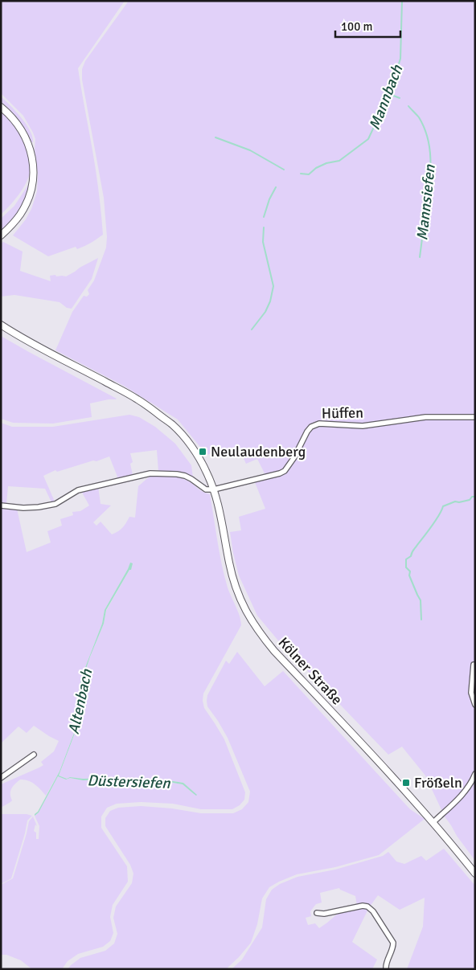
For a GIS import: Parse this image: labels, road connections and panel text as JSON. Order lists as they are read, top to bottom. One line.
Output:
{"streets":{"main road":["Kölner Straße"],"street":["Hüffen"]},"crossings":[["Hüffen","Kölner Straße"]],"water":["Mannbach","Mannsiefen","Altenbach","Düstersiefen"],"places":{"transit":["Neulaudenberg","Frößeln"]},"scale_bar":"100 m"}
